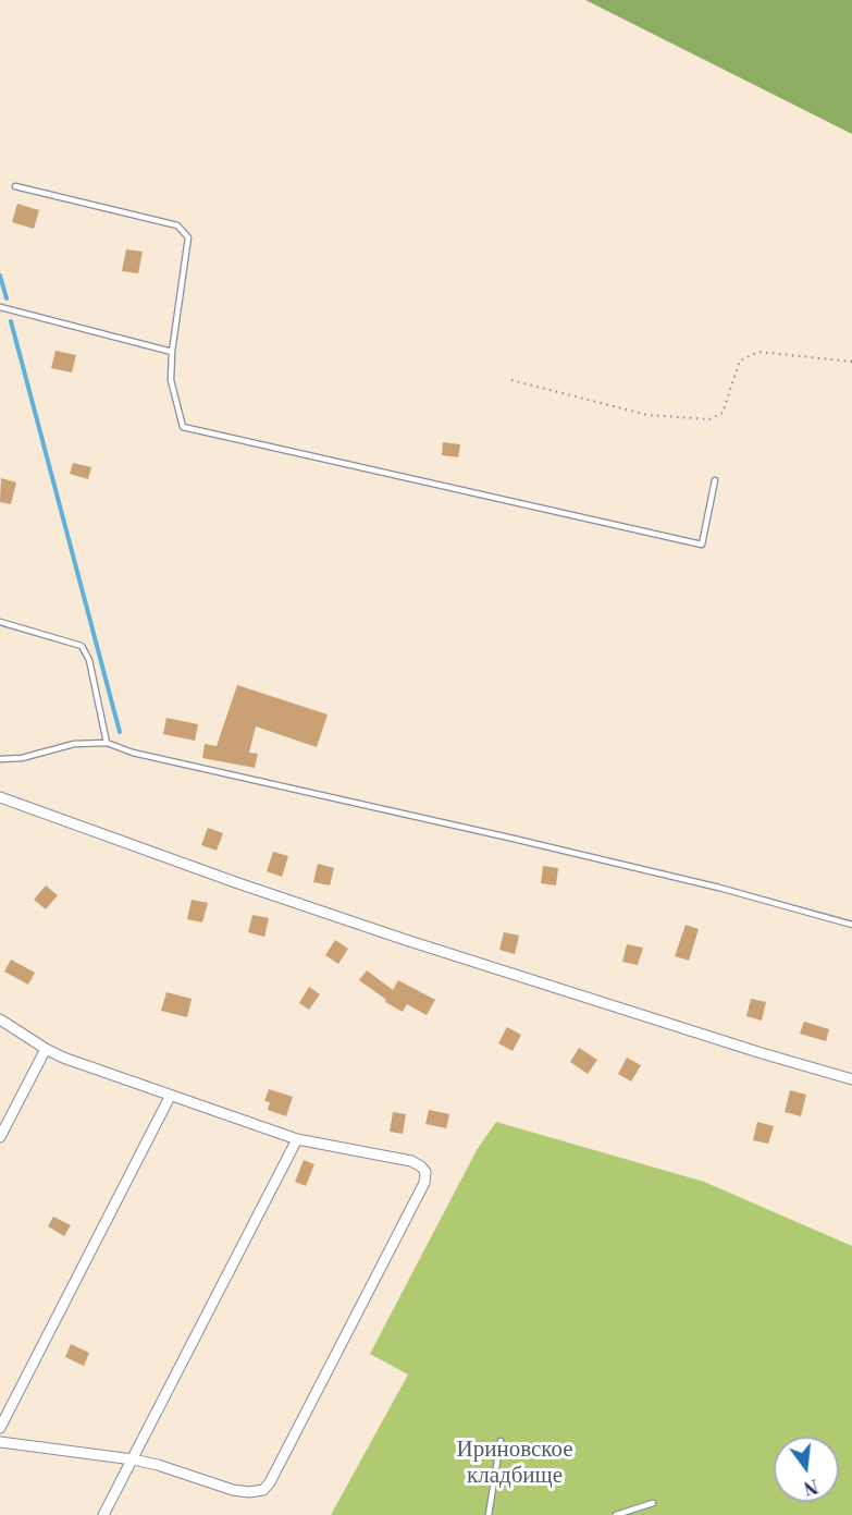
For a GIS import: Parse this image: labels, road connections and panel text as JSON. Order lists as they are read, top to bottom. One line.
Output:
{"parks":["Ириновское кладбище"],"north":"bottom"}
